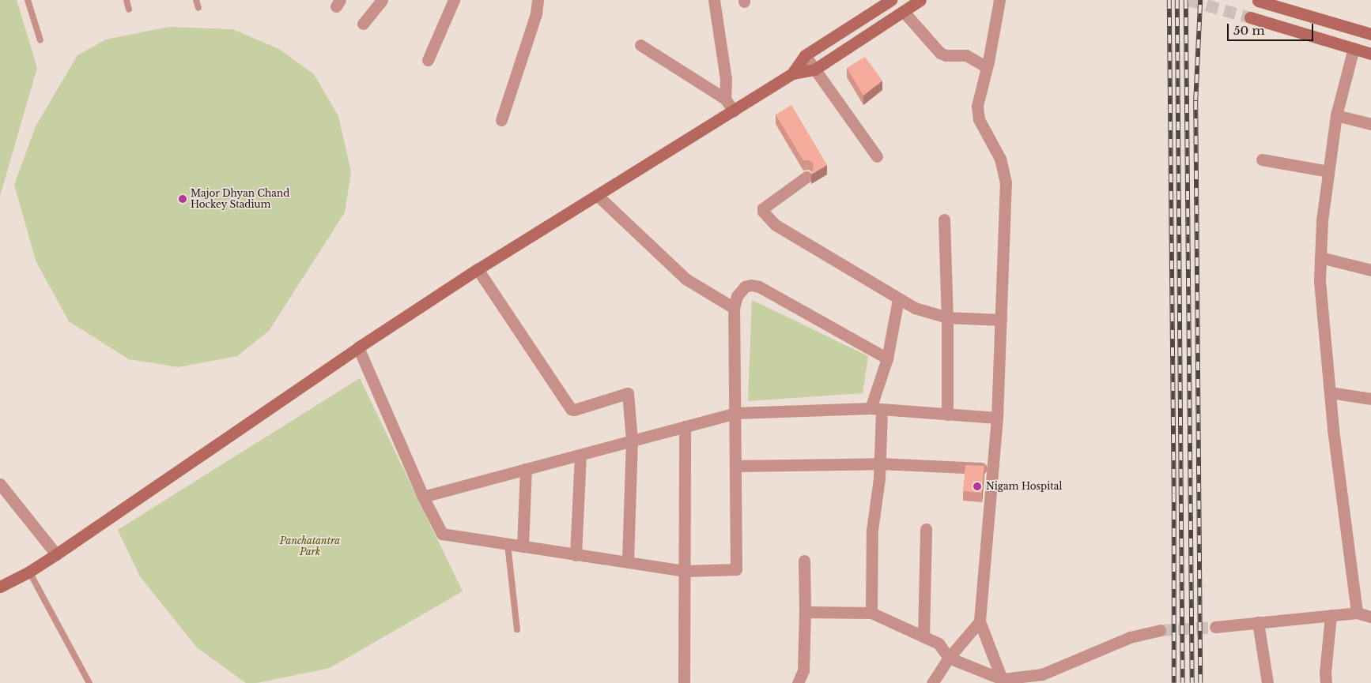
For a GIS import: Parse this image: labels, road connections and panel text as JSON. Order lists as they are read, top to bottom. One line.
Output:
{"parks":["Panchatantra Park"],"places":["Major Dhyan Chand Hockey Stadium","Nigam Hospital"],"scale_bar":"50 m"}
